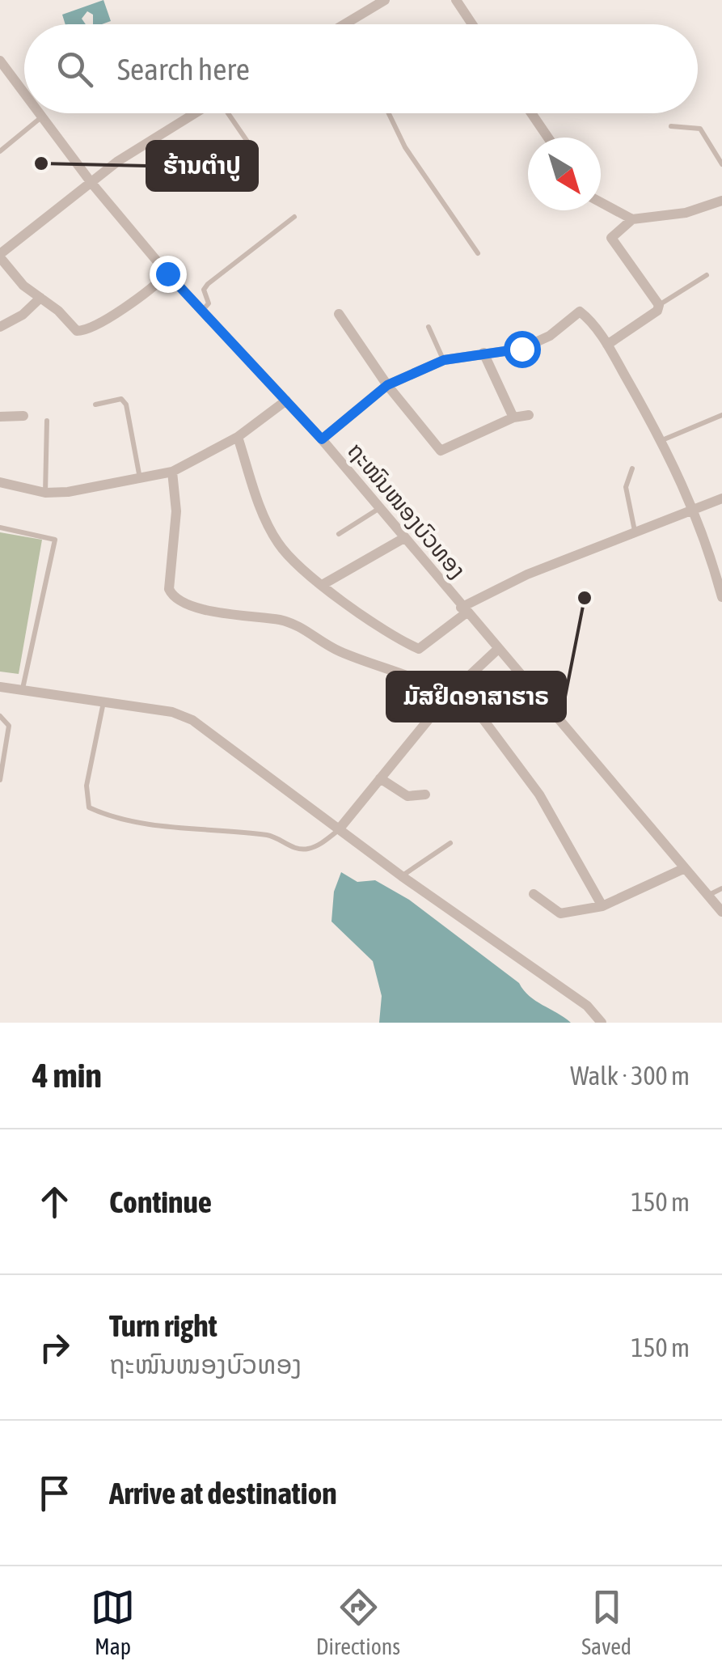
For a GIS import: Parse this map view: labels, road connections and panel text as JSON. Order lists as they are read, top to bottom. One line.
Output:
{"streets":{"street":["ຖະໜົນໜອງບົວທອງ"]},"places":["ຮ້ານຕຳປູ","ມັສຢິດອາສາຮາຣ"],"north":"bottom right","page":{"search":"Search here","heading":["4 min","Walk · 300 m"],"list":[["Continue","150 m"],["Turn right","ຖະໜົນໜອງບົວທອງ","150 m"],"Arrive at destination"],"nav":["Map","Directions","Saved"]}}
